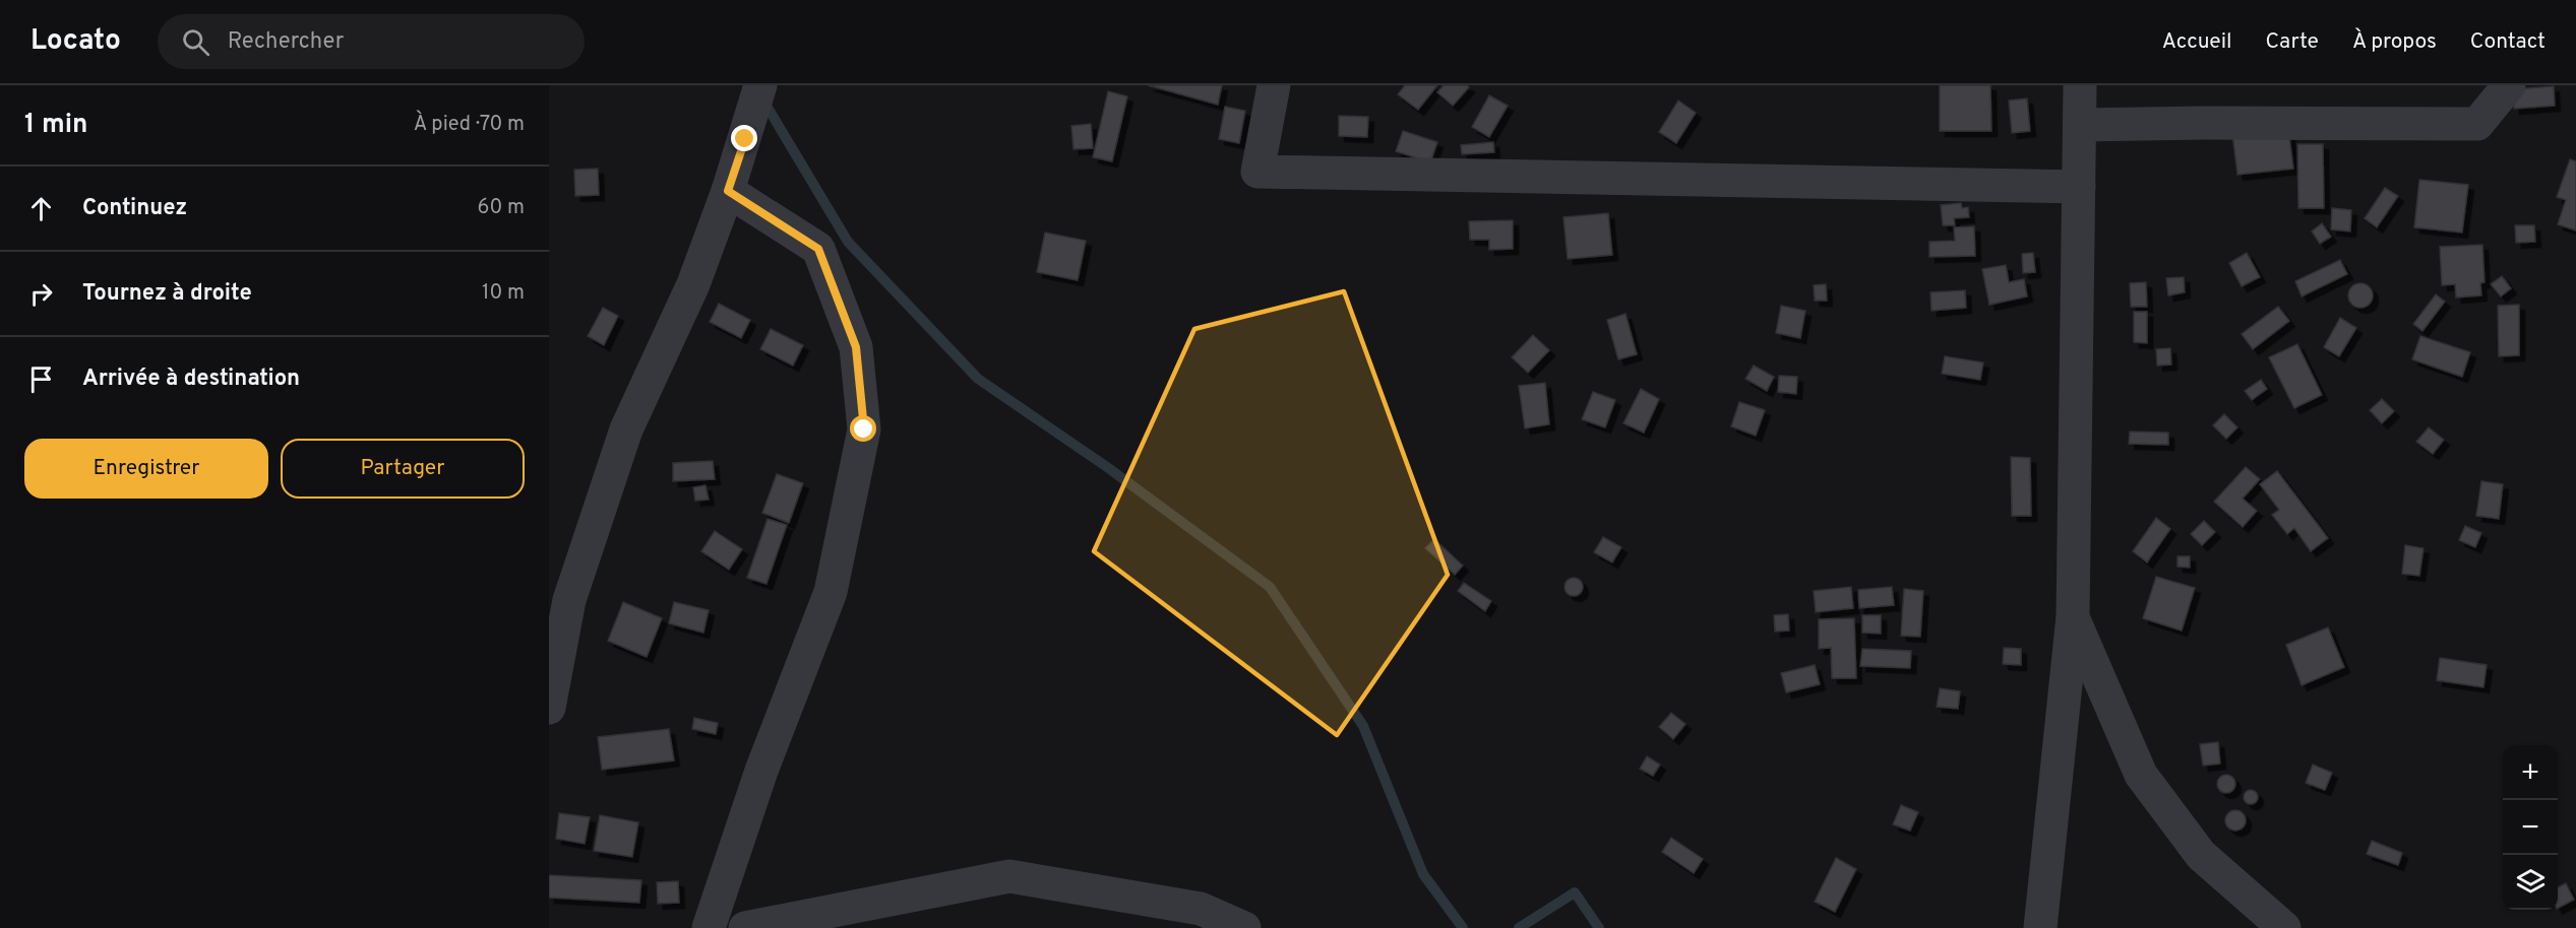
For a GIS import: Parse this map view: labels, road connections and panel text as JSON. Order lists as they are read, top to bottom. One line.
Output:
{"page":{"header":"Locato","search":"Rechercher","nav":["Accueil","Carte","À propos","Contact"],"heading":["1 min","À pied · 70 m"],"list":[["Continuez","60 m"],["Tournez à droite","10 m"],"Arrivée à destination"],"buttons":["Enregistrer","Partager"],"map_buttons":["+","−"]}}
